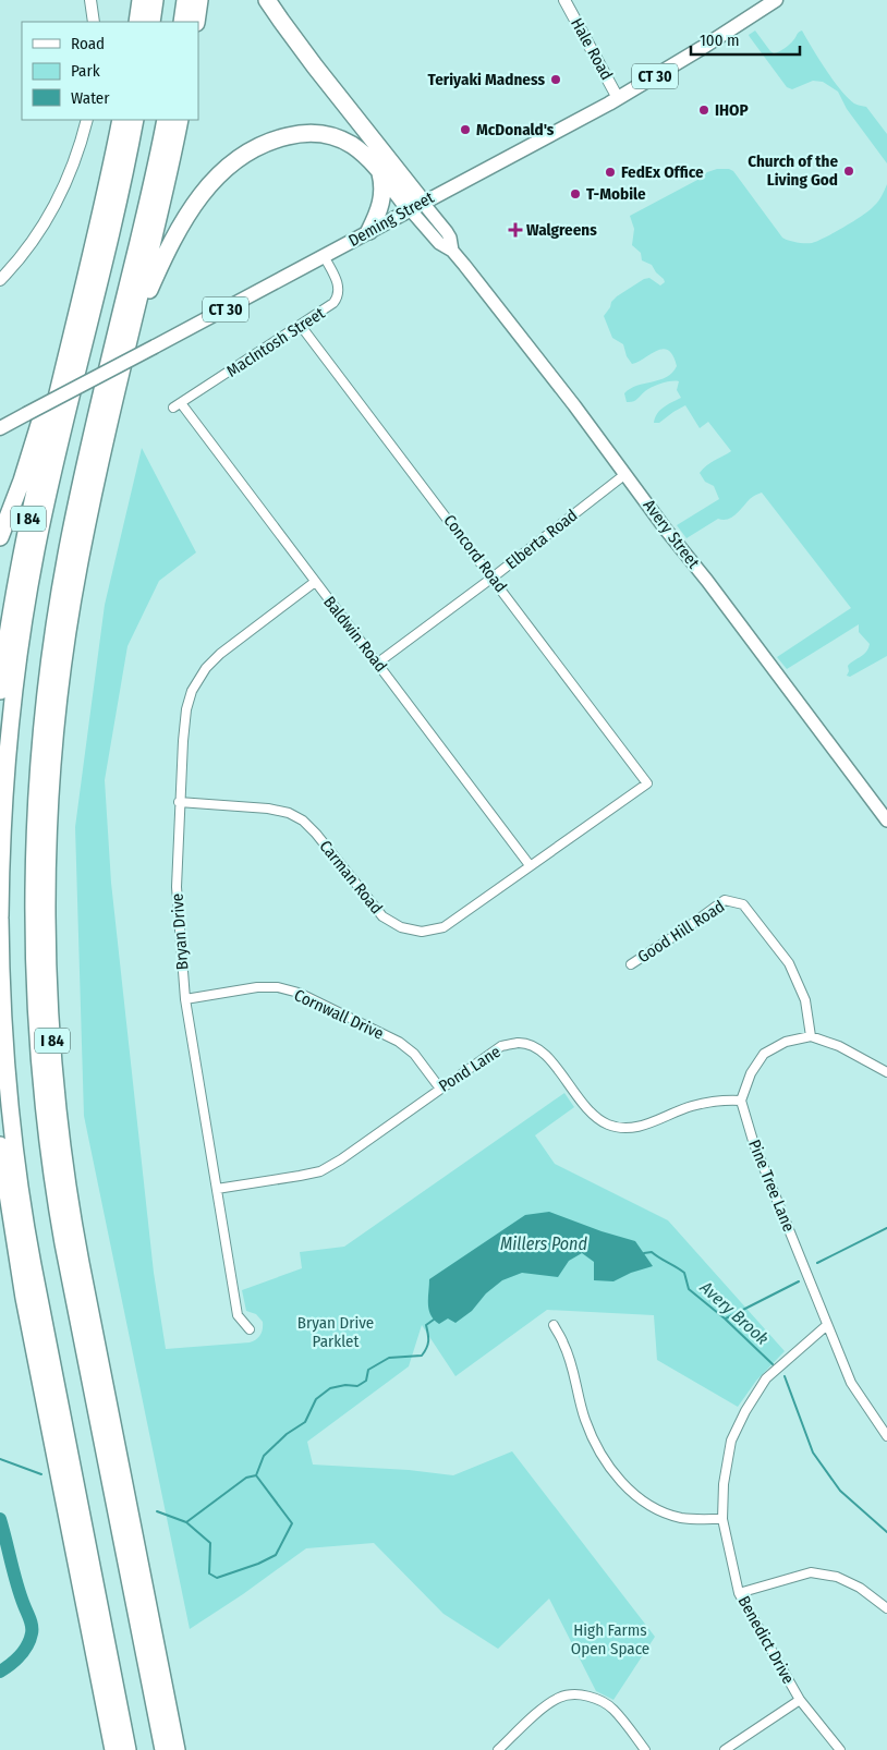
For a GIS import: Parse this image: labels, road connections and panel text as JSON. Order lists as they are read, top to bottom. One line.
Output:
{"streets":{"highway":["I 84"],"main road":["CT 30","Deming Street","Avery Street"],"street":["Hale Road","MacIntosh Street","Elberta Road","Concord Road","Baldwin Road","Carman Road","Bryan Drive","Good Hill Road","Cornwall Drive","Pond Lane","Pine Tree Lane","Benedict Drive"]},"crossings":[["Hale Road","Deming Street"],["Deming Street","MacIntosh Street"],["Deming Street","Avery Street"],["MacIntosh Street","Concord Road"],["MacIntosh Street","Baldwin Road"],["Avery Street","Elberta Road"],["Elberta Road","Concord Road"],["Elberta Road","Baldwin Road"],["Concord Road","Carman Road"],["Baldwin Road","Carman Road"],["Baldwin Road","Bryan Drive"],["Carman Road","Bryan Drive"],["Bryan Drive","Cornwall Drive"],["Bryan Drive","Pond Lane"],["Cornwall Drive","Pond Lane"],["Pond Lane","Pine Tree Lane"],["Pine Tree Lane","Benedict Drive"]],"water":["Millers Pond","Avery Brook"],"parks":["Bryan Drive Parklet","High Farms Open Space"],"places":{"other":["Teriyaki Madness","IHOP","McDonald's","Church of the Living God","FedEx Office","T-Mobile"],"health":["Walgreens"]},"legend":["Road","Park","Water"],"scale_bar":"100 m"}
